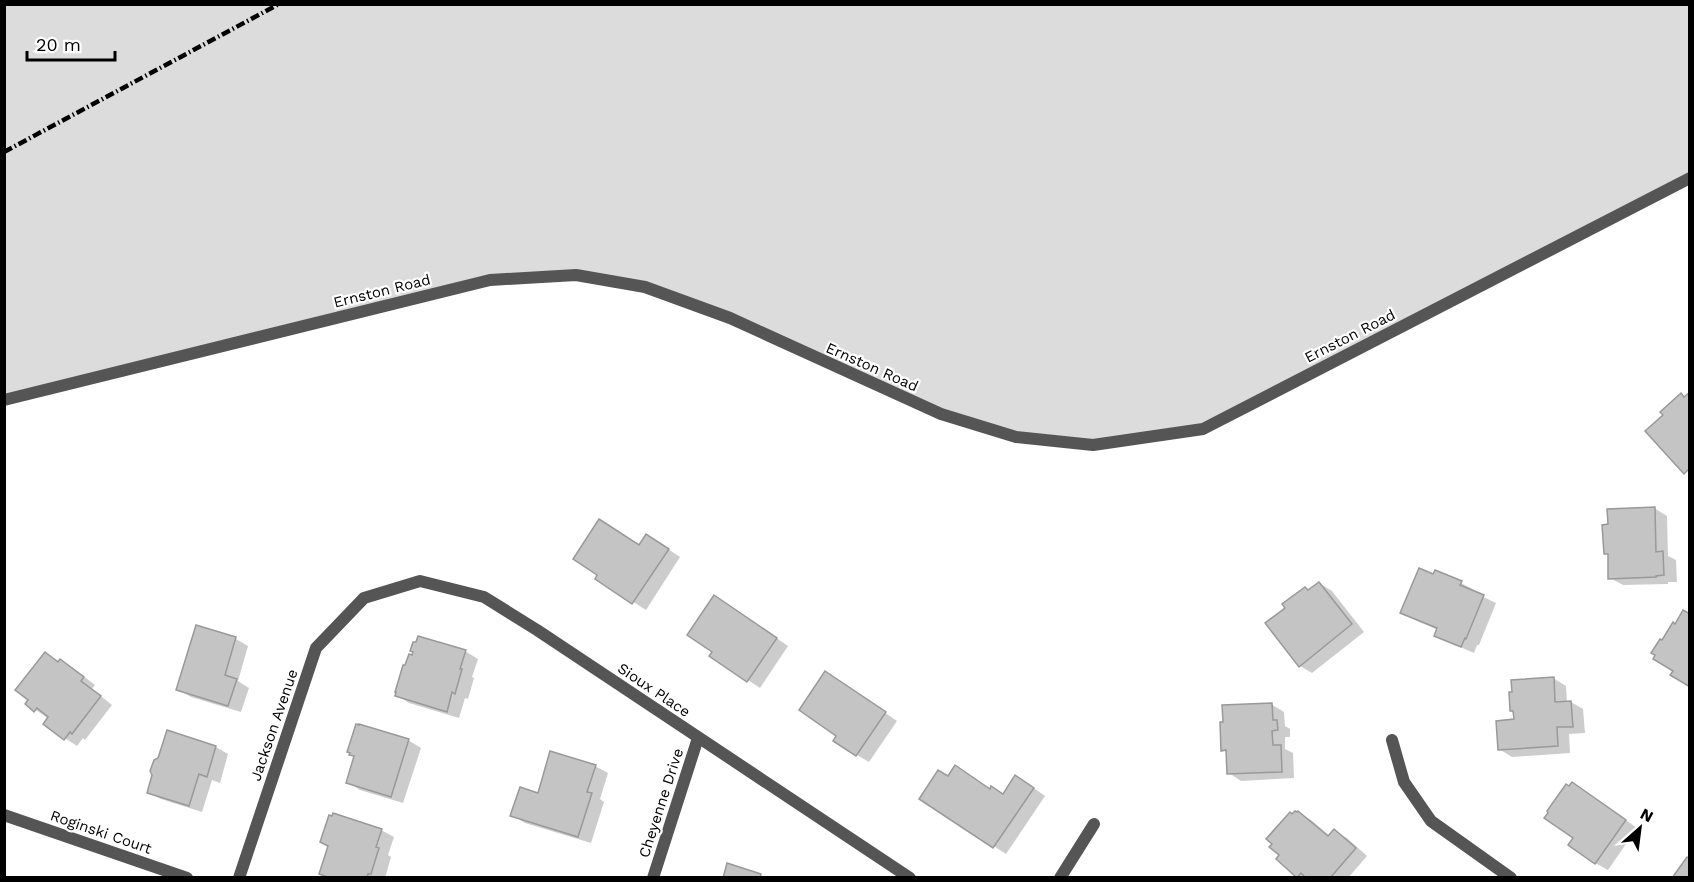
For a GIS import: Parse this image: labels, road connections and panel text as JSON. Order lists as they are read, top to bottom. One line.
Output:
{"streets":{"street":["Ernston Road","Sioux Place","Jackson Avenue","Cheyenne Drive","Roginski Court"]},"crossings":[["Sioux Place","Jackson Avenue"],["Sioux Place","Cheyenne Drive"]],"scale_bar":"20 m","north":"top right"}
